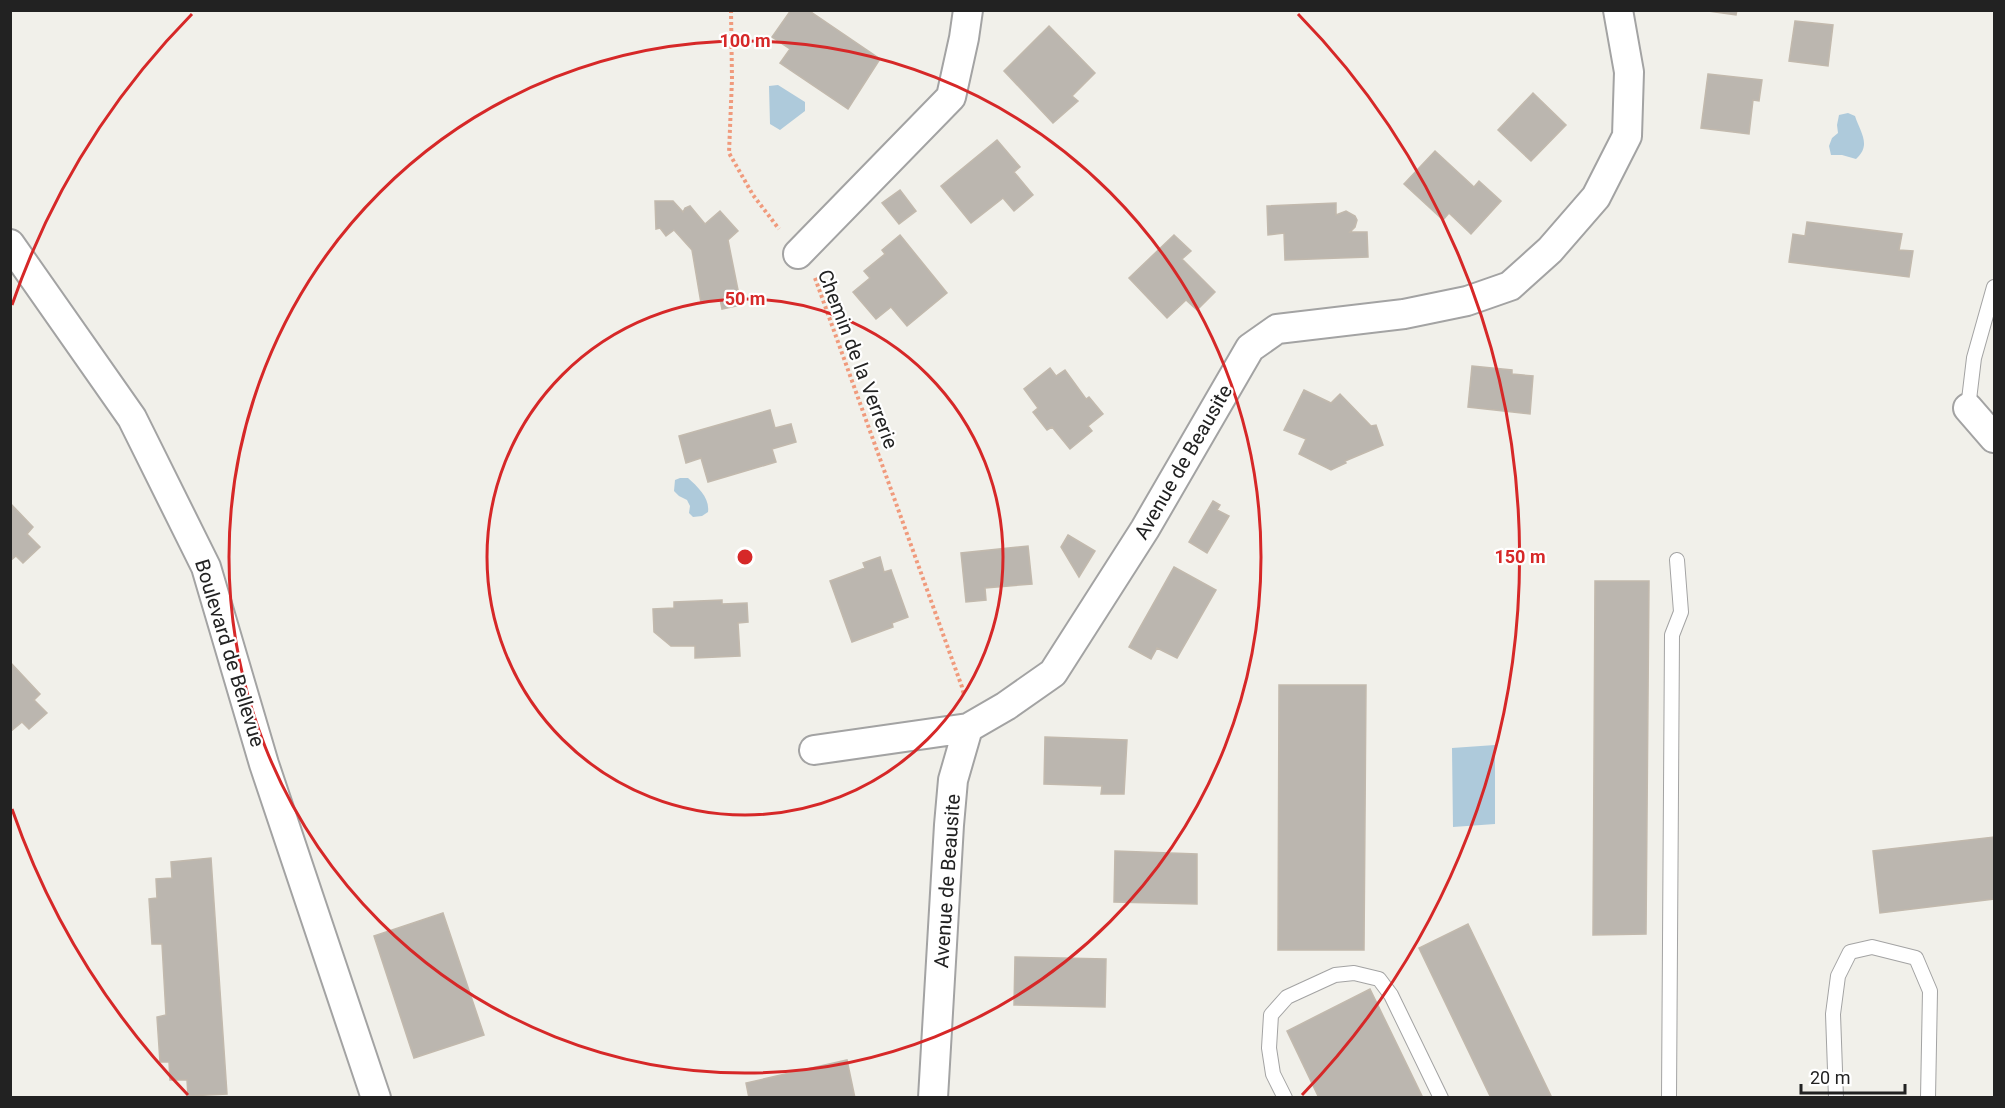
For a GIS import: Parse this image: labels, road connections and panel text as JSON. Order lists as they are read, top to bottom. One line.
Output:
{"streets":{"street":["Avenue de Beausite","Boulevard de Bellevue"],"path":["Chemin de la Verrerie"]},"crossings":[["Chemin de la Verrerie","Avenue de Beausite"]],"scale_bar":"20 m","rings":["100 m","50 m","150 m"]}
